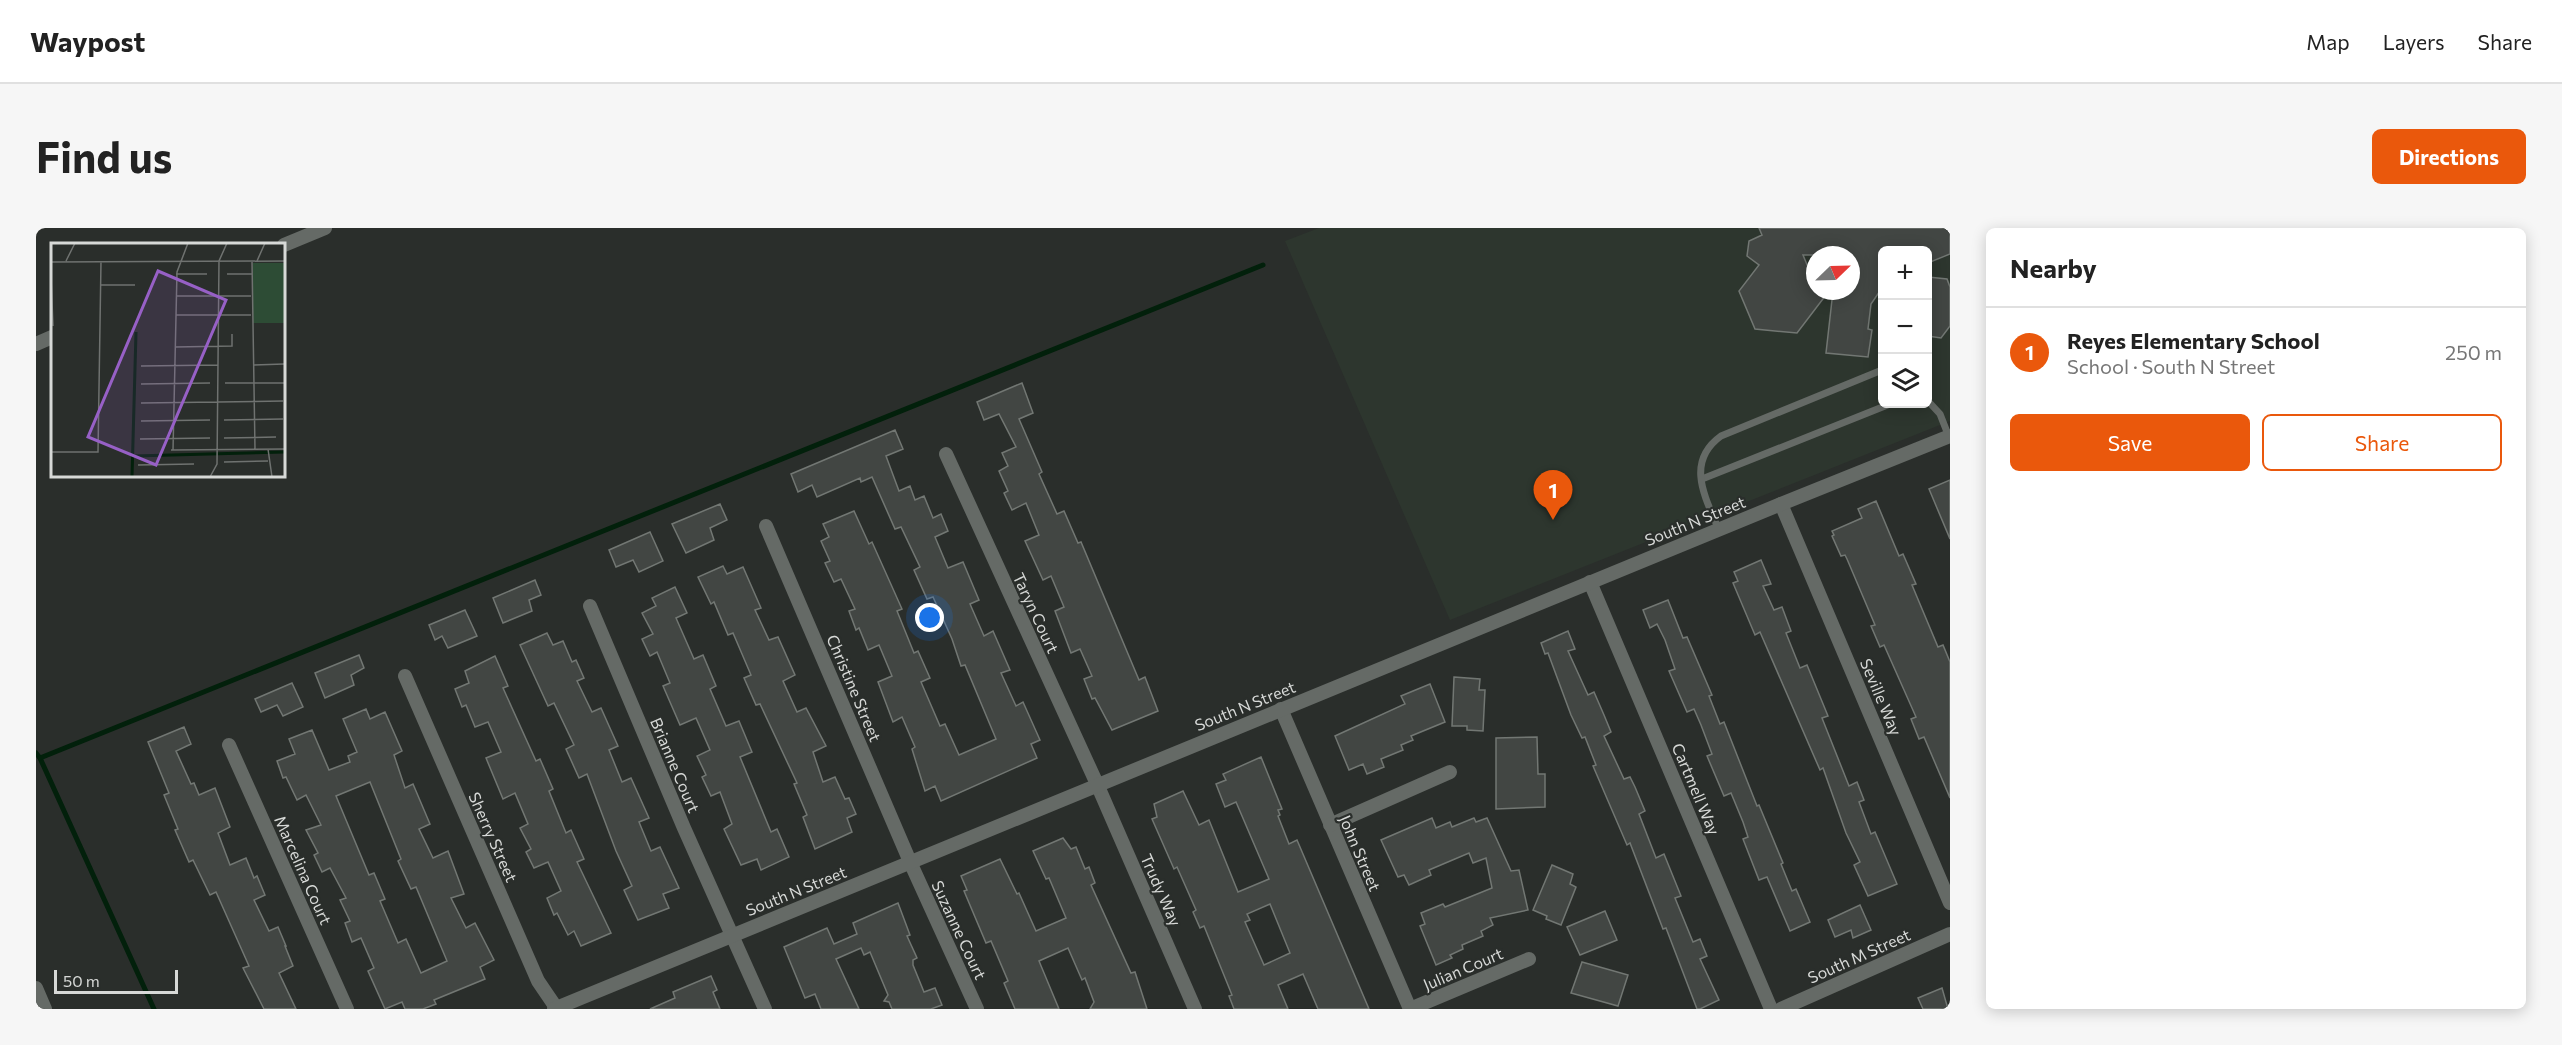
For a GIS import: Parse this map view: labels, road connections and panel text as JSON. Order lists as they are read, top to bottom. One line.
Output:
{"streets":{"street":["South N Street","Taryn Court","Christine Street","Seville Way","Brianne Court","Cartmell Way","Sherry Street","John Street","Marcelina Court","Trudy Way","Suzanne Court","South M Street","Julian Court"]},"crossings":[["South N Street","Taryn Court"],["South N Street","Christine Street"],["South N Street","Seville Way"],["South N Street","Brianne Court"],["South N Street","Cartmell Way"],["South N Street","Sherry Street"],["South N Street","John Street"],["South N Street","Trudy Way"],["South N Street","Suzanne Court"],["Taryn Court","Trudy Way"],["Christine Street","Suzanne Court"],["John Street","Julian Court"]],"scale_bar":"50 m","north":"top right","page":{"header":"Waypost","nav":["Map","Layers","Share"],"buttons":["Directions",["Save","Share"]],"title":"Find us","heading":"Nearby","map_buttons":["+","−"],"list":[{"mark":"1","name":"Reyes Elementary School","note":"School · South N Street","value":"250 m"}],"pins":"1","scale":"50 m"}}
